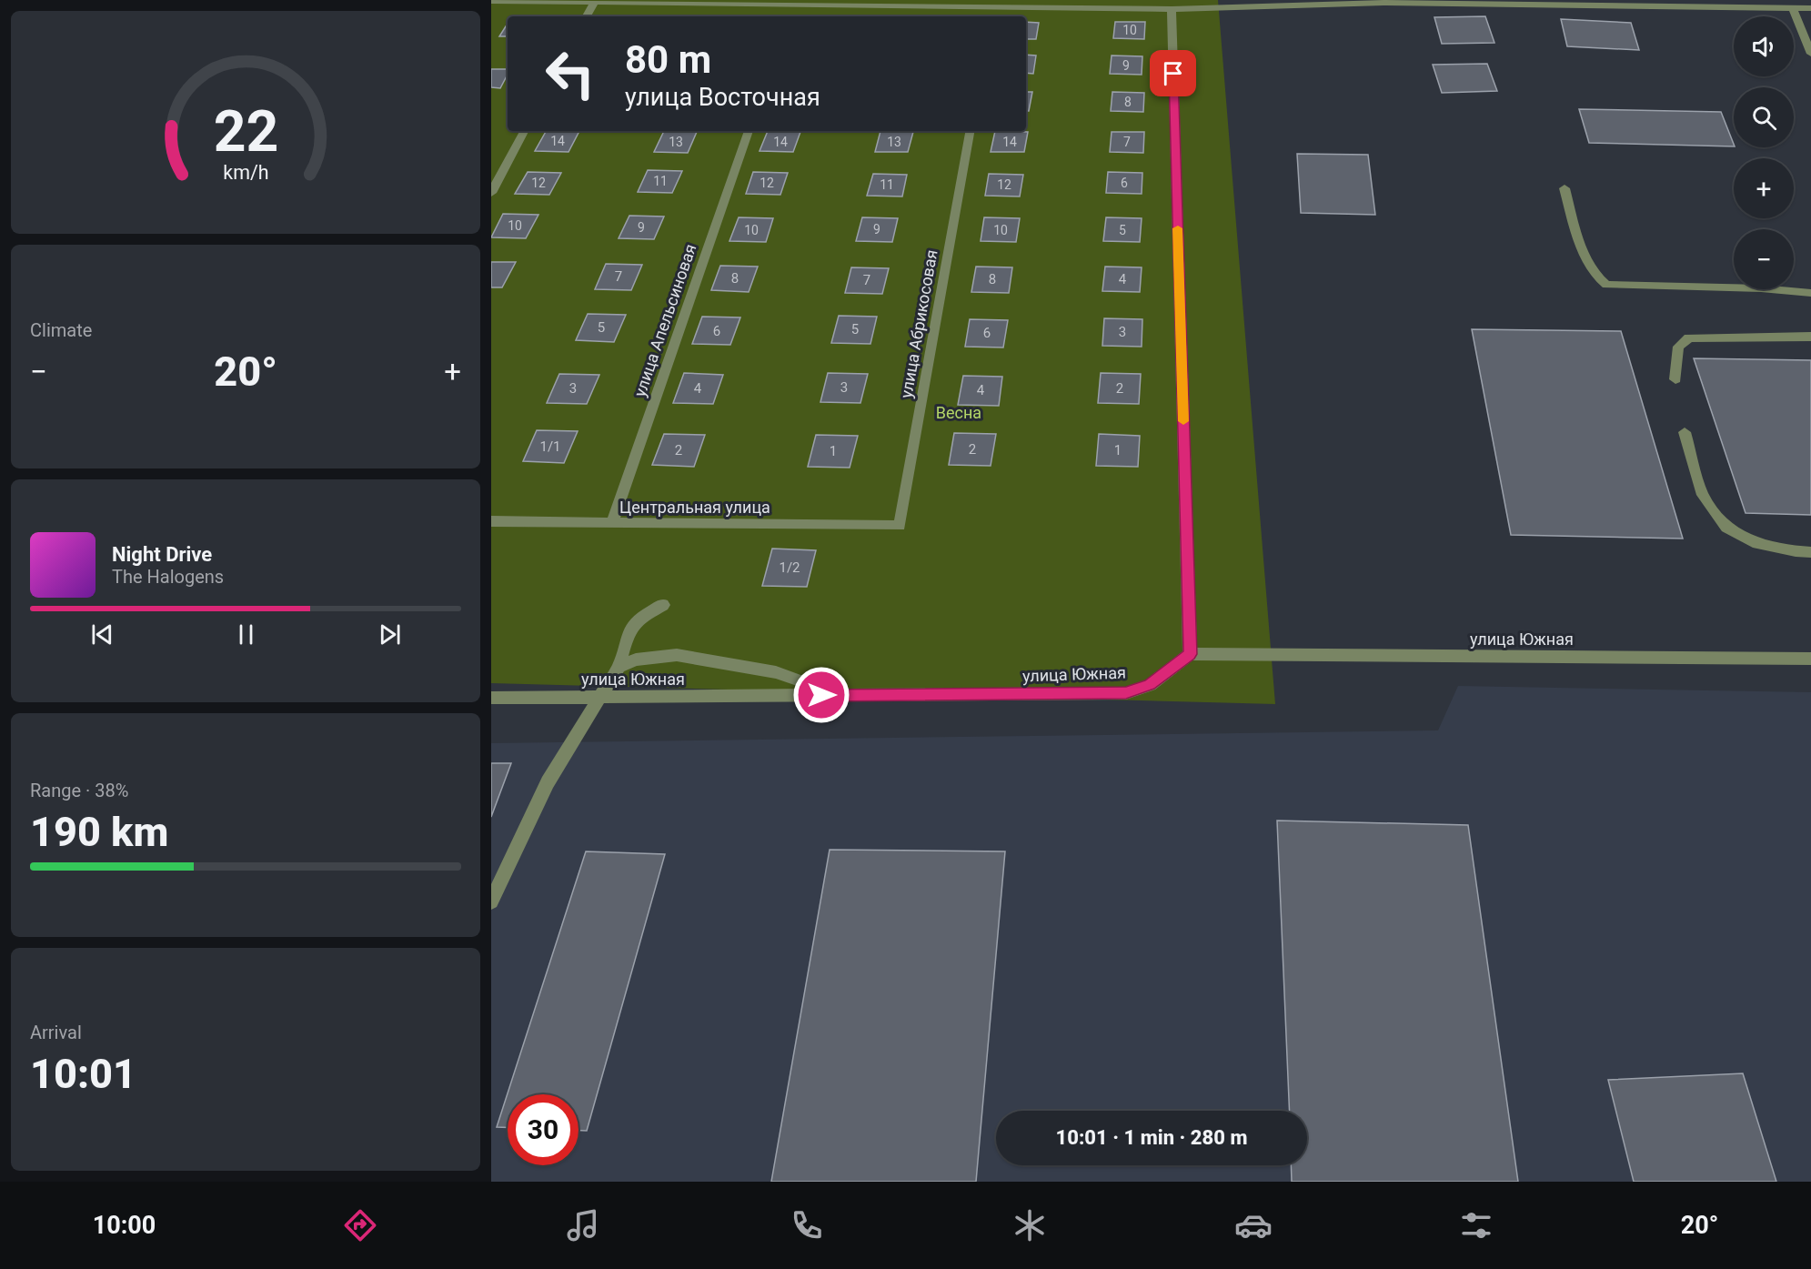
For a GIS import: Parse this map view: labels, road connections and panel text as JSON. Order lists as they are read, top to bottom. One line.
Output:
{"streets":{"street":["улица Апельсиновая","улица Абрикосовая","Центральная улица","улица Южная"]},"crossings":[["улица Апельсиновая","Центральная улица"],["улица Абрикосовая","Центральная улица"]],"parks":["Весна"],"house_numbers":["10","9","8","14","13","14","13","14","7","11","12","12","6","11","12","10","9","9","10","10","5","7","8","8","4","7","5","5","6","3","6","3","3","4","2","4","1/1","2","2","1","1","1/2"],"page":{"map_buttons":["+","−"],"turn":["80 m","улица Восточная"],"tile":["Climate",["Range · 38%","190 km"],["Arrival","10:01"]],"heat":["−","20°","+"],"song":["Night Drive","The Halogens"],"limit":"30","trip":"10:01 · 1 min · 280 m","tabs":["10:00","20°"],"gauge":["22","km/h"]}}
